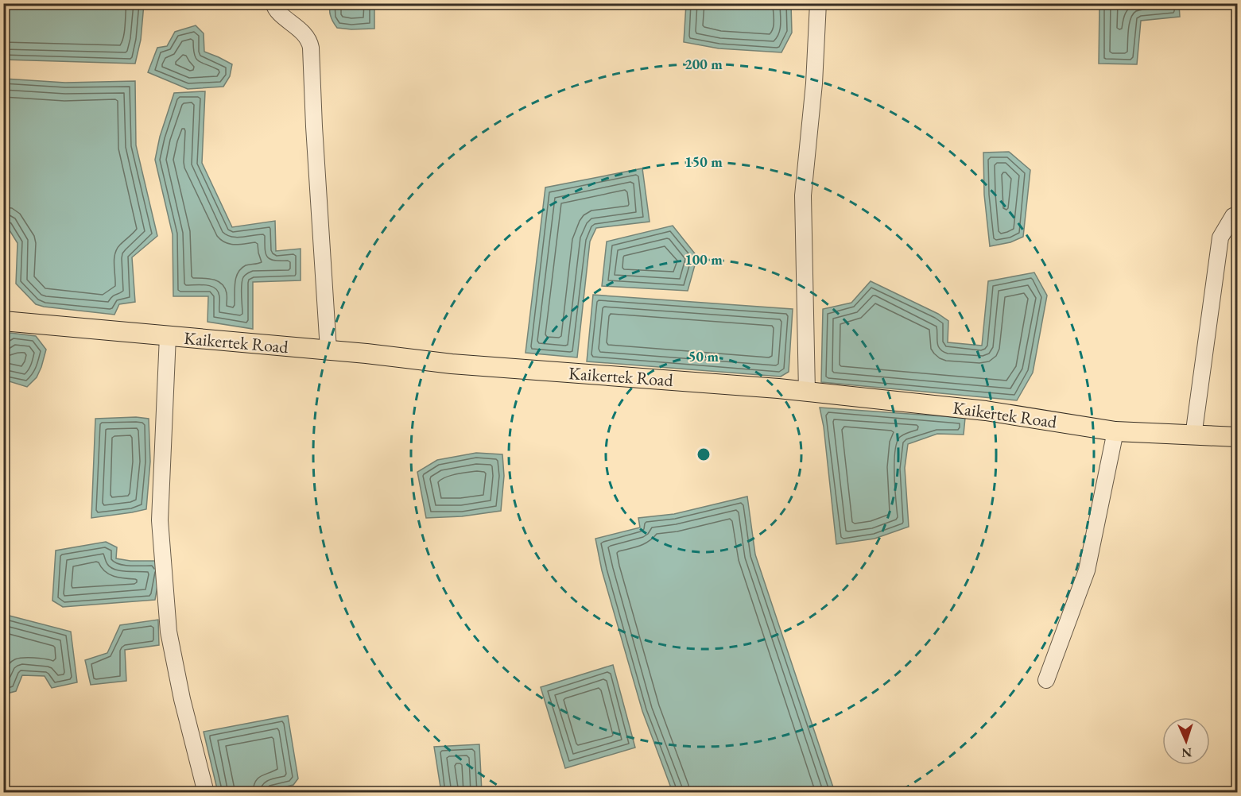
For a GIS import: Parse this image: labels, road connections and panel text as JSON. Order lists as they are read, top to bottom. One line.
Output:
{"streets":{"main road":["Kaikertek Road"]},"north":"bottom","rings":["200 m","150 m","100 m","50 m"]}
